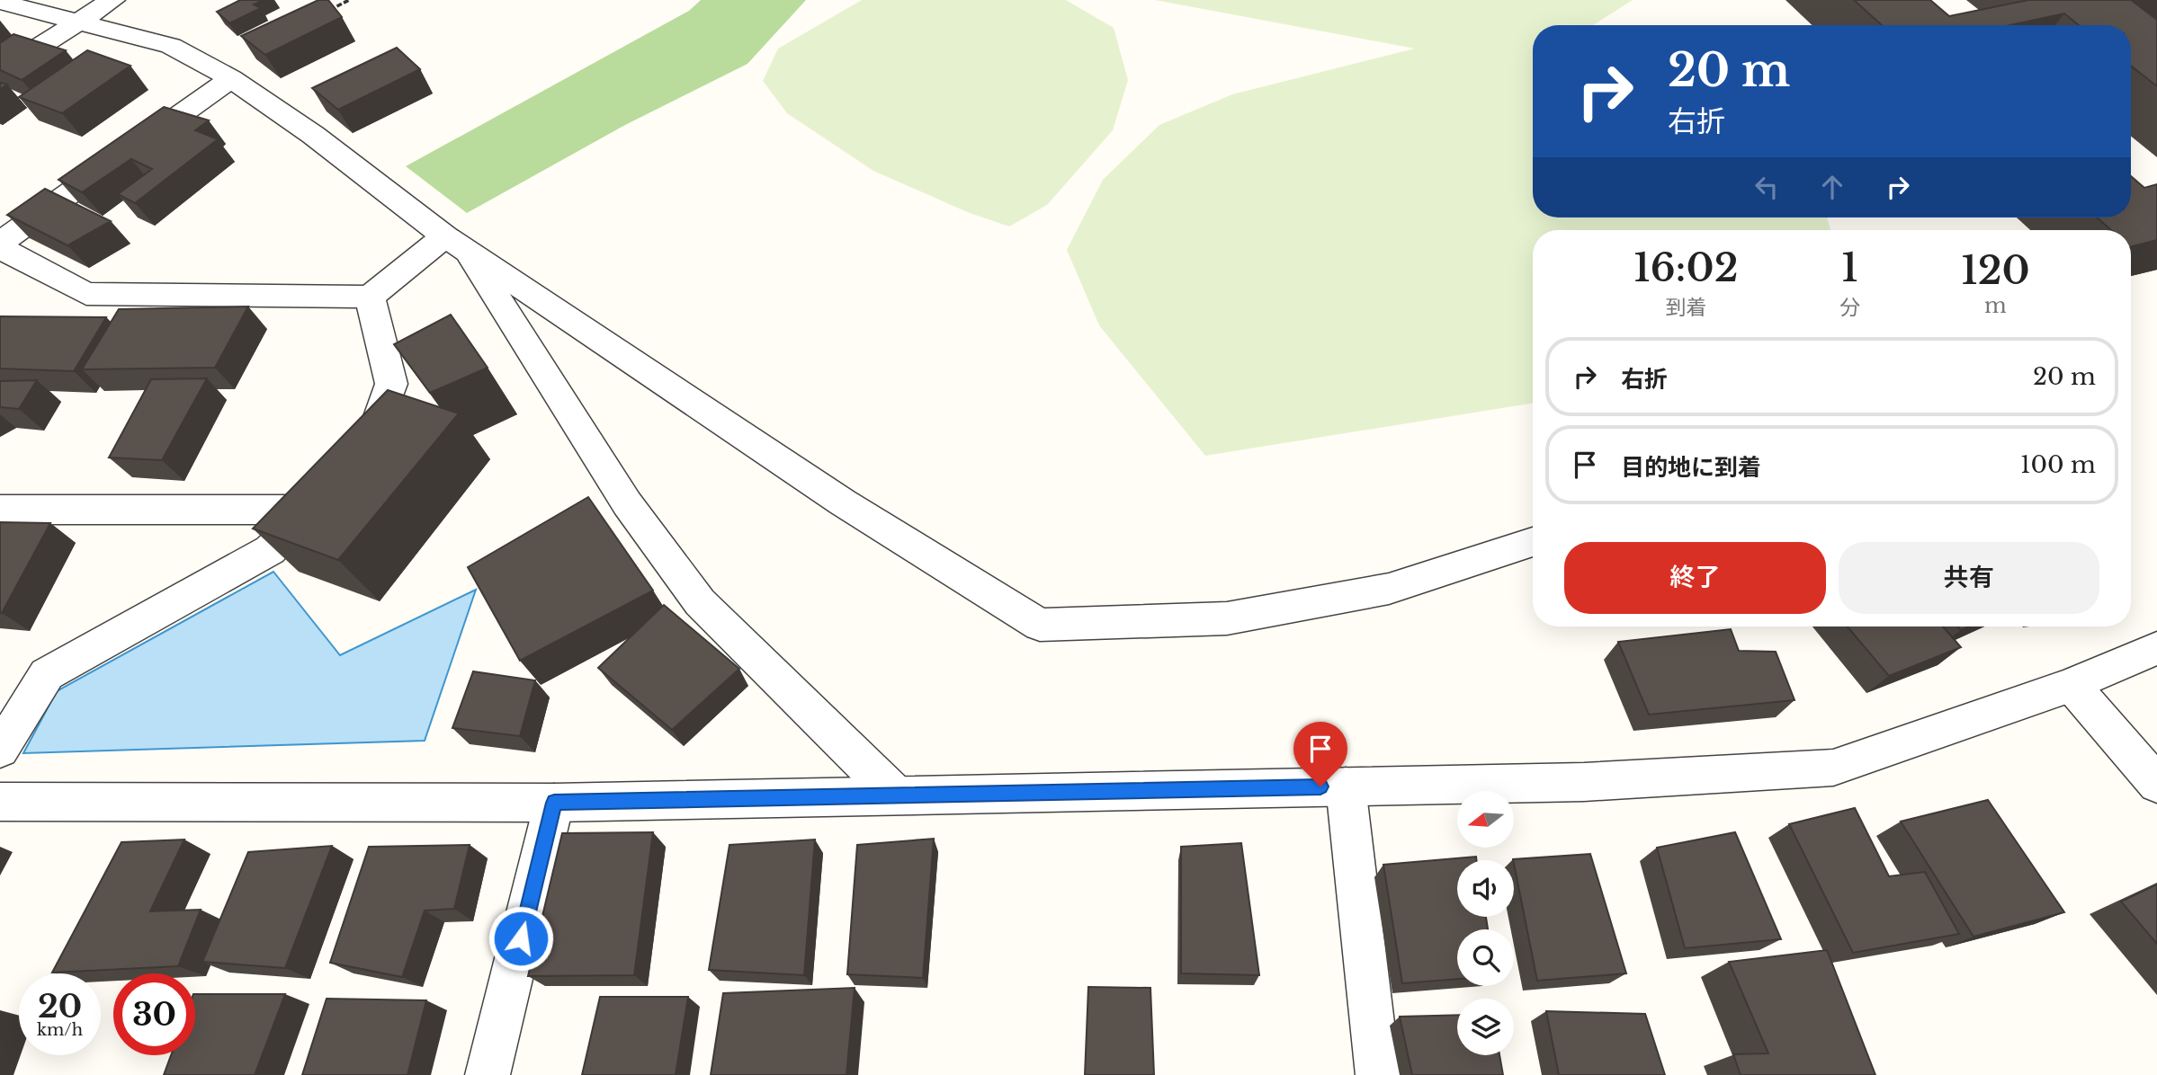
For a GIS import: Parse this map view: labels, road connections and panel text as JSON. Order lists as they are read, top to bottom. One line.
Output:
{"north":"left","page":{"turn":["20 m","右折"],"eta":["16:02","到着","1","分","120","m"],"list":[{"name":"右折","value":"20 m"},{"name":"目的地に到着","value":"100 m"}],"buttons":["終了","共有"],"speed":"20 km/h","limit":"30"}}
